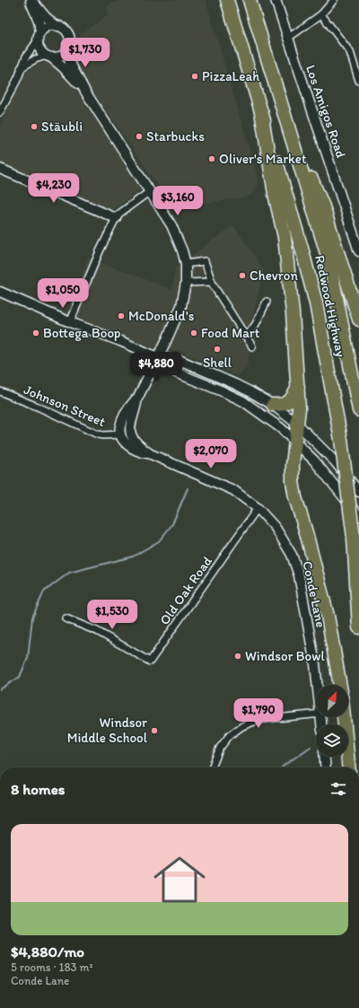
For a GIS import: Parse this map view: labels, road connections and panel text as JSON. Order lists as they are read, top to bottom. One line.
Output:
{"streets":{"highway":["Redwood Highway"],"main road":["Los Amigos Road","Conde Lane"],"street":["Johnson Street","Old Oak Road"]},"crossings":[["Johnson Street","Conde Lane"],["Old Oak Road","Conde Lane"]],"places":["PizzaLeah","Stäubli","Starbucks","Oliver's Market","Chevron","McDonald's","Bottega Boop","Food Mart","Shell","Windsor Bowl","Windsor Middle School"],"north":"top right","page":{"price":["$1,730","$4,230","$3,160","$1,050","$4,880","$2,070","$1,530","$1,790"],"heading":"8 homes","list":[{"name":"$4,880/mo","note":"5 rooms · 183 m² · Conde Lane"}]}}
